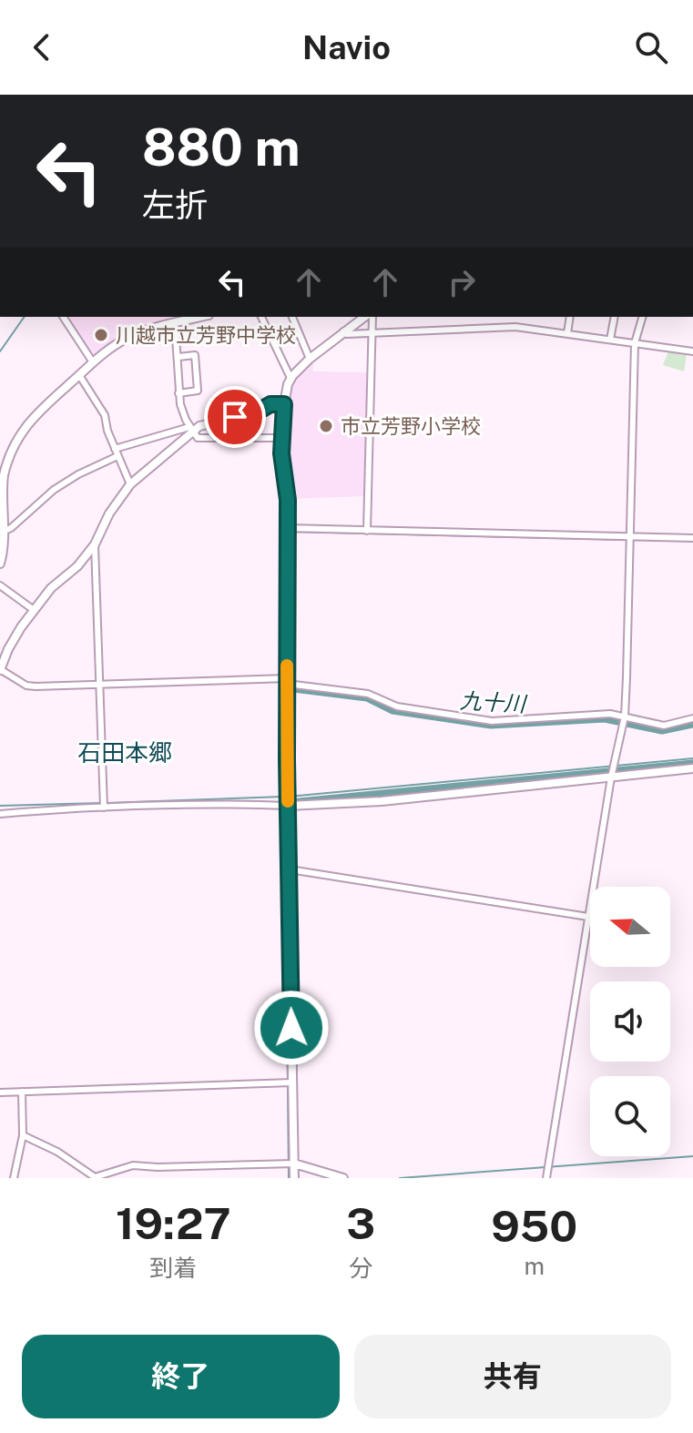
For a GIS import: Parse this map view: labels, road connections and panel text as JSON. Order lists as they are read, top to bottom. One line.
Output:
{"districts":["石田本郷"],"water":["九十川"],"places":["川越市立芳野中学校","市立芳野小学校"],"north":"left","page":{"header":"Navio","turn":["880 m","左折"],"eta":["19:27","到着","3","分","950","m"],"buttons":["終了","共有"]}}
